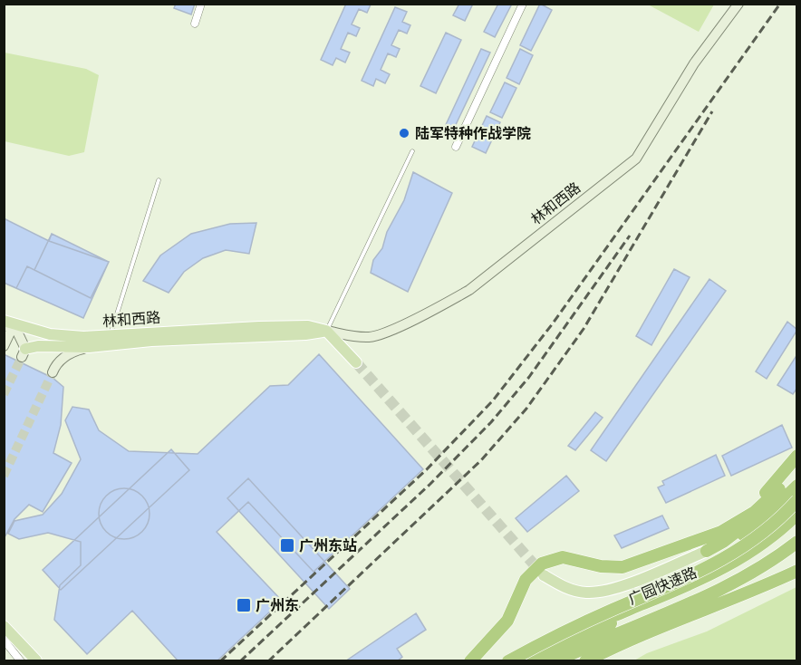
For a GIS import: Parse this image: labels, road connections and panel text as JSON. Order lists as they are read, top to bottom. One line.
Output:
{"streets":{"highway":["广园快速路"],"main road":["林和西路"]},"places":{"other":["陆军特种作战学院"],"transit":["广州东站","广州东"]}}
